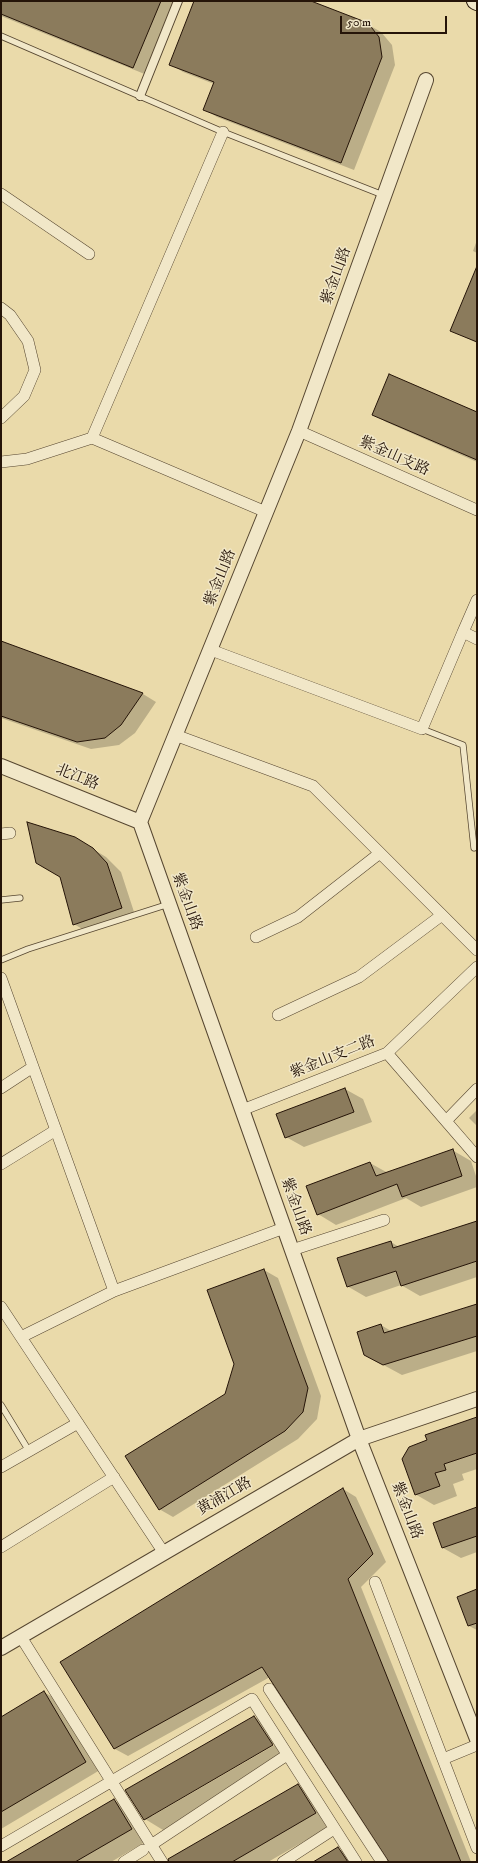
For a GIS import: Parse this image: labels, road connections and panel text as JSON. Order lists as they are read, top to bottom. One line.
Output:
{"streets":{"street":["紫金山路","紫金山支路","北江路","紫金山支二路","黄浦江路"]},"crossings":[["紫金山路","紫金山支路"],["紫金山路","北江路"],["紫金山路","紫金山支二路"],["紫金山路","黄浦江路"]],"scale_bar":"50 m"}
